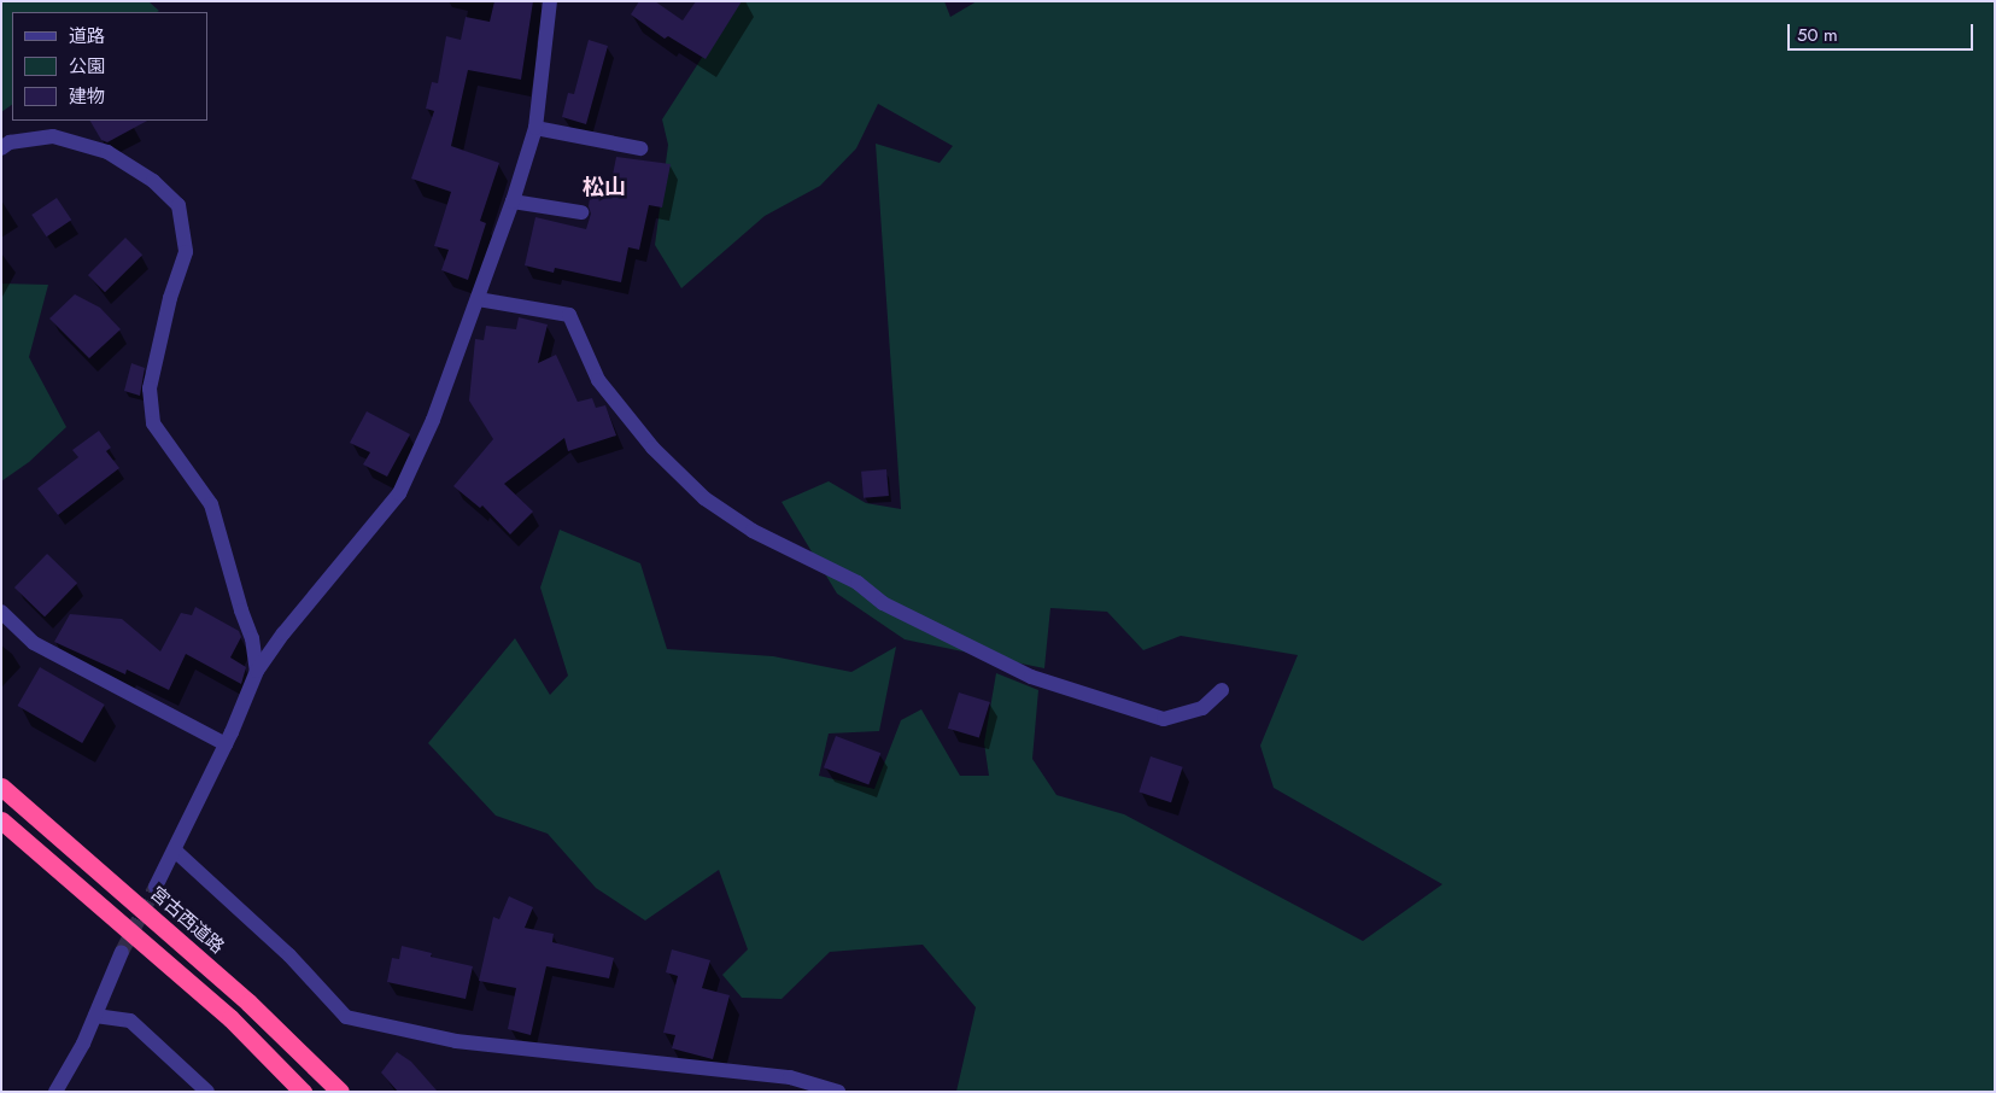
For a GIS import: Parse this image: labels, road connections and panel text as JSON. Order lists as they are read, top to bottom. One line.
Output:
{"streets":{"highway":["宮古西道路"]},"districts":["松山"],"legend":["道路","公園","建物"],"scale_bar":"50 m"}
